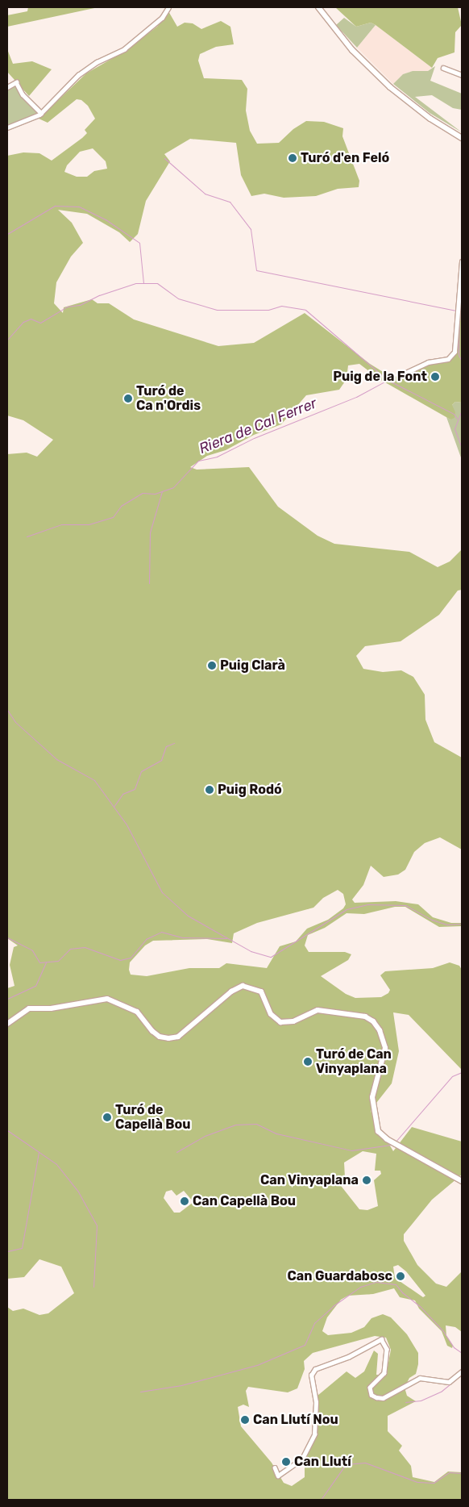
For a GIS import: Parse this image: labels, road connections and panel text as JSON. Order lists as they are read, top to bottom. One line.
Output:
{"water":["Riera de Cal Ferrer"],"places":["Turó d'en Feló","Puig de la Font","Turó de Ca n'Ordis","Puig Clarà","Puig Rodó","Turó de Can Vinyaplana","Turó de Capellà Bou","Can Vinyaplana","Can Capellà Bou","Can Guardabosc","Can Llutí Nou","Can Llutí"]}
